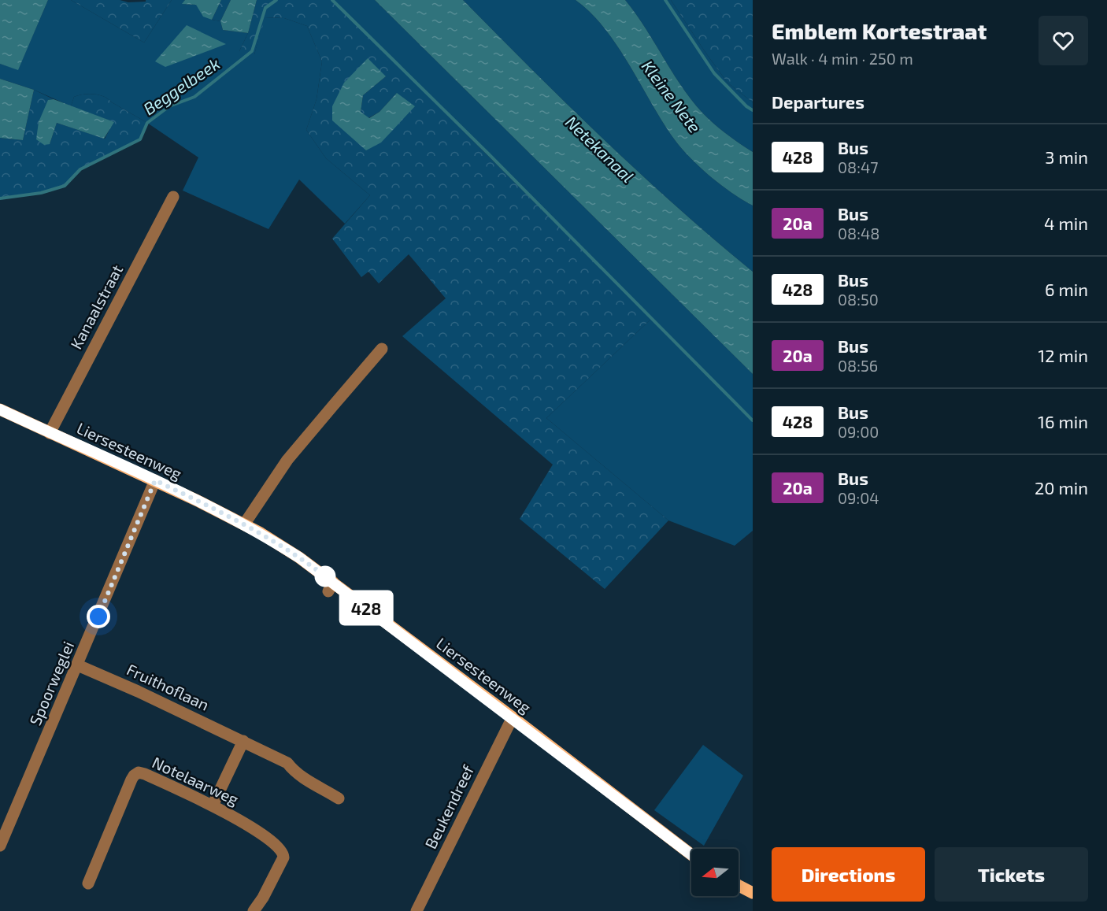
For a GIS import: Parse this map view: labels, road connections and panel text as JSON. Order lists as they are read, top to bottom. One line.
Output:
{"streets":{"main road":["Liersesteenweg"],"street":["Kanaalstraat","Spoorweglei","Fruithoflaan","Notelaarweg","Beukendreef"]},"crossings":[["Kanaalstraat","Liersesteenweg"],["Liersesteenweg","Spoorweglei"],["Liersesteenweg","Beukendreef"],["Spoorweglei","Fruithoflaan"]],"water":["Beggelbeek","Kleine Nete","Netekanaal"],"lines":["bus line 428"],"north":"left","page":{"on_map":"428","heading":[["Emblem Kortestraat","Walk · 4 min · 250 m"],"Departures"],"list":[{"mark":"428","name":"Bus","note":"08:47","value":"3 min"},{"mark":"20a","name":"Bus","note":"08:48","value":"4 min"},{"mark":"428","name":"Bus","note":"08:50","value":"6 min"},{"mark":"20a","name":"Bus","note":"08:56","value":"12 min"},{"mark":"428","name":"Bus","note":"09:00","value":"16 min"},{"mark":"20a","name":"Bus","note":"09:04","value":"20 min"}],"buttons":["Directions","Tickets"]}}
